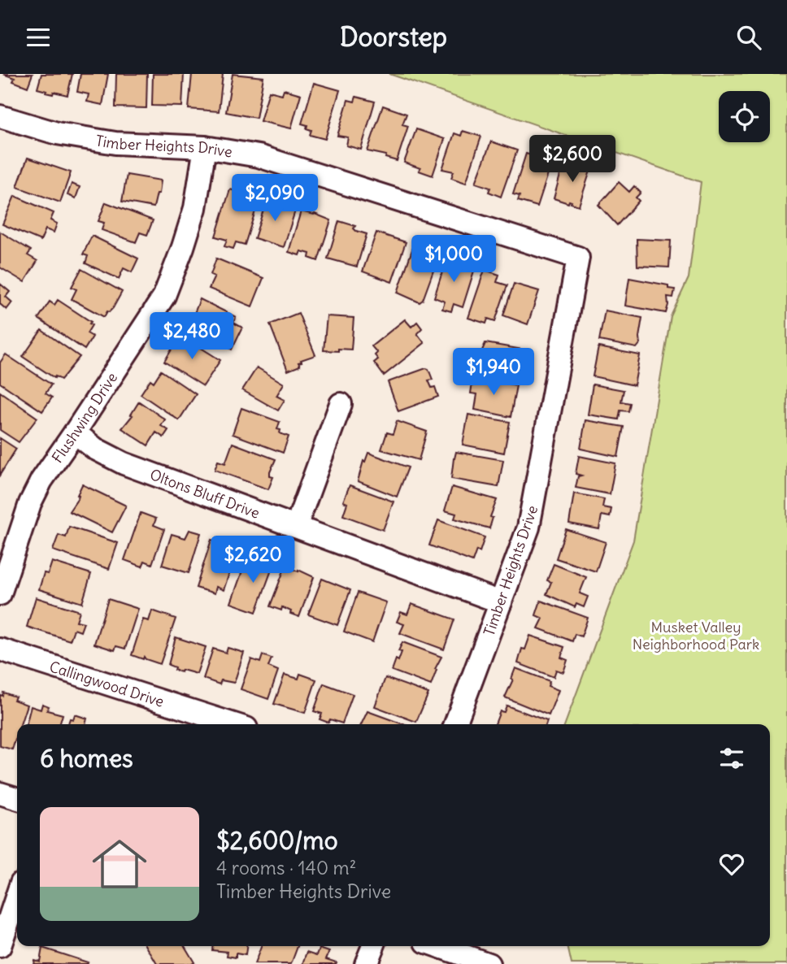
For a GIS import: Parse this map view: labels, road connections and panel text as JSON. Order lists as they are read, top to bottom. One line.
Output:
{"streets":{"street":["Timber Heights Drive","Flushwing Drive","Oltons Bluff Drive","Callingwood Drive"]},"crossings":[["Timber Heights Drive","Flushwing Drive"],["Timber Heights Drive","Oltons Bluff Drive"],["Flushwing Drive","Oltons Bluff Drive"]],"parks":["Musket Valley Neighborhood Park"],"page":{"header":"Doorstep","price":["$2,600","$2,090","$1,000","$2,480","$1,940","$2,620"],"heading":"6 homes","list":[{"name":"$2,600/mo","note":"4 rooms · 140 m² · Timber Heights Drive"}]}}
